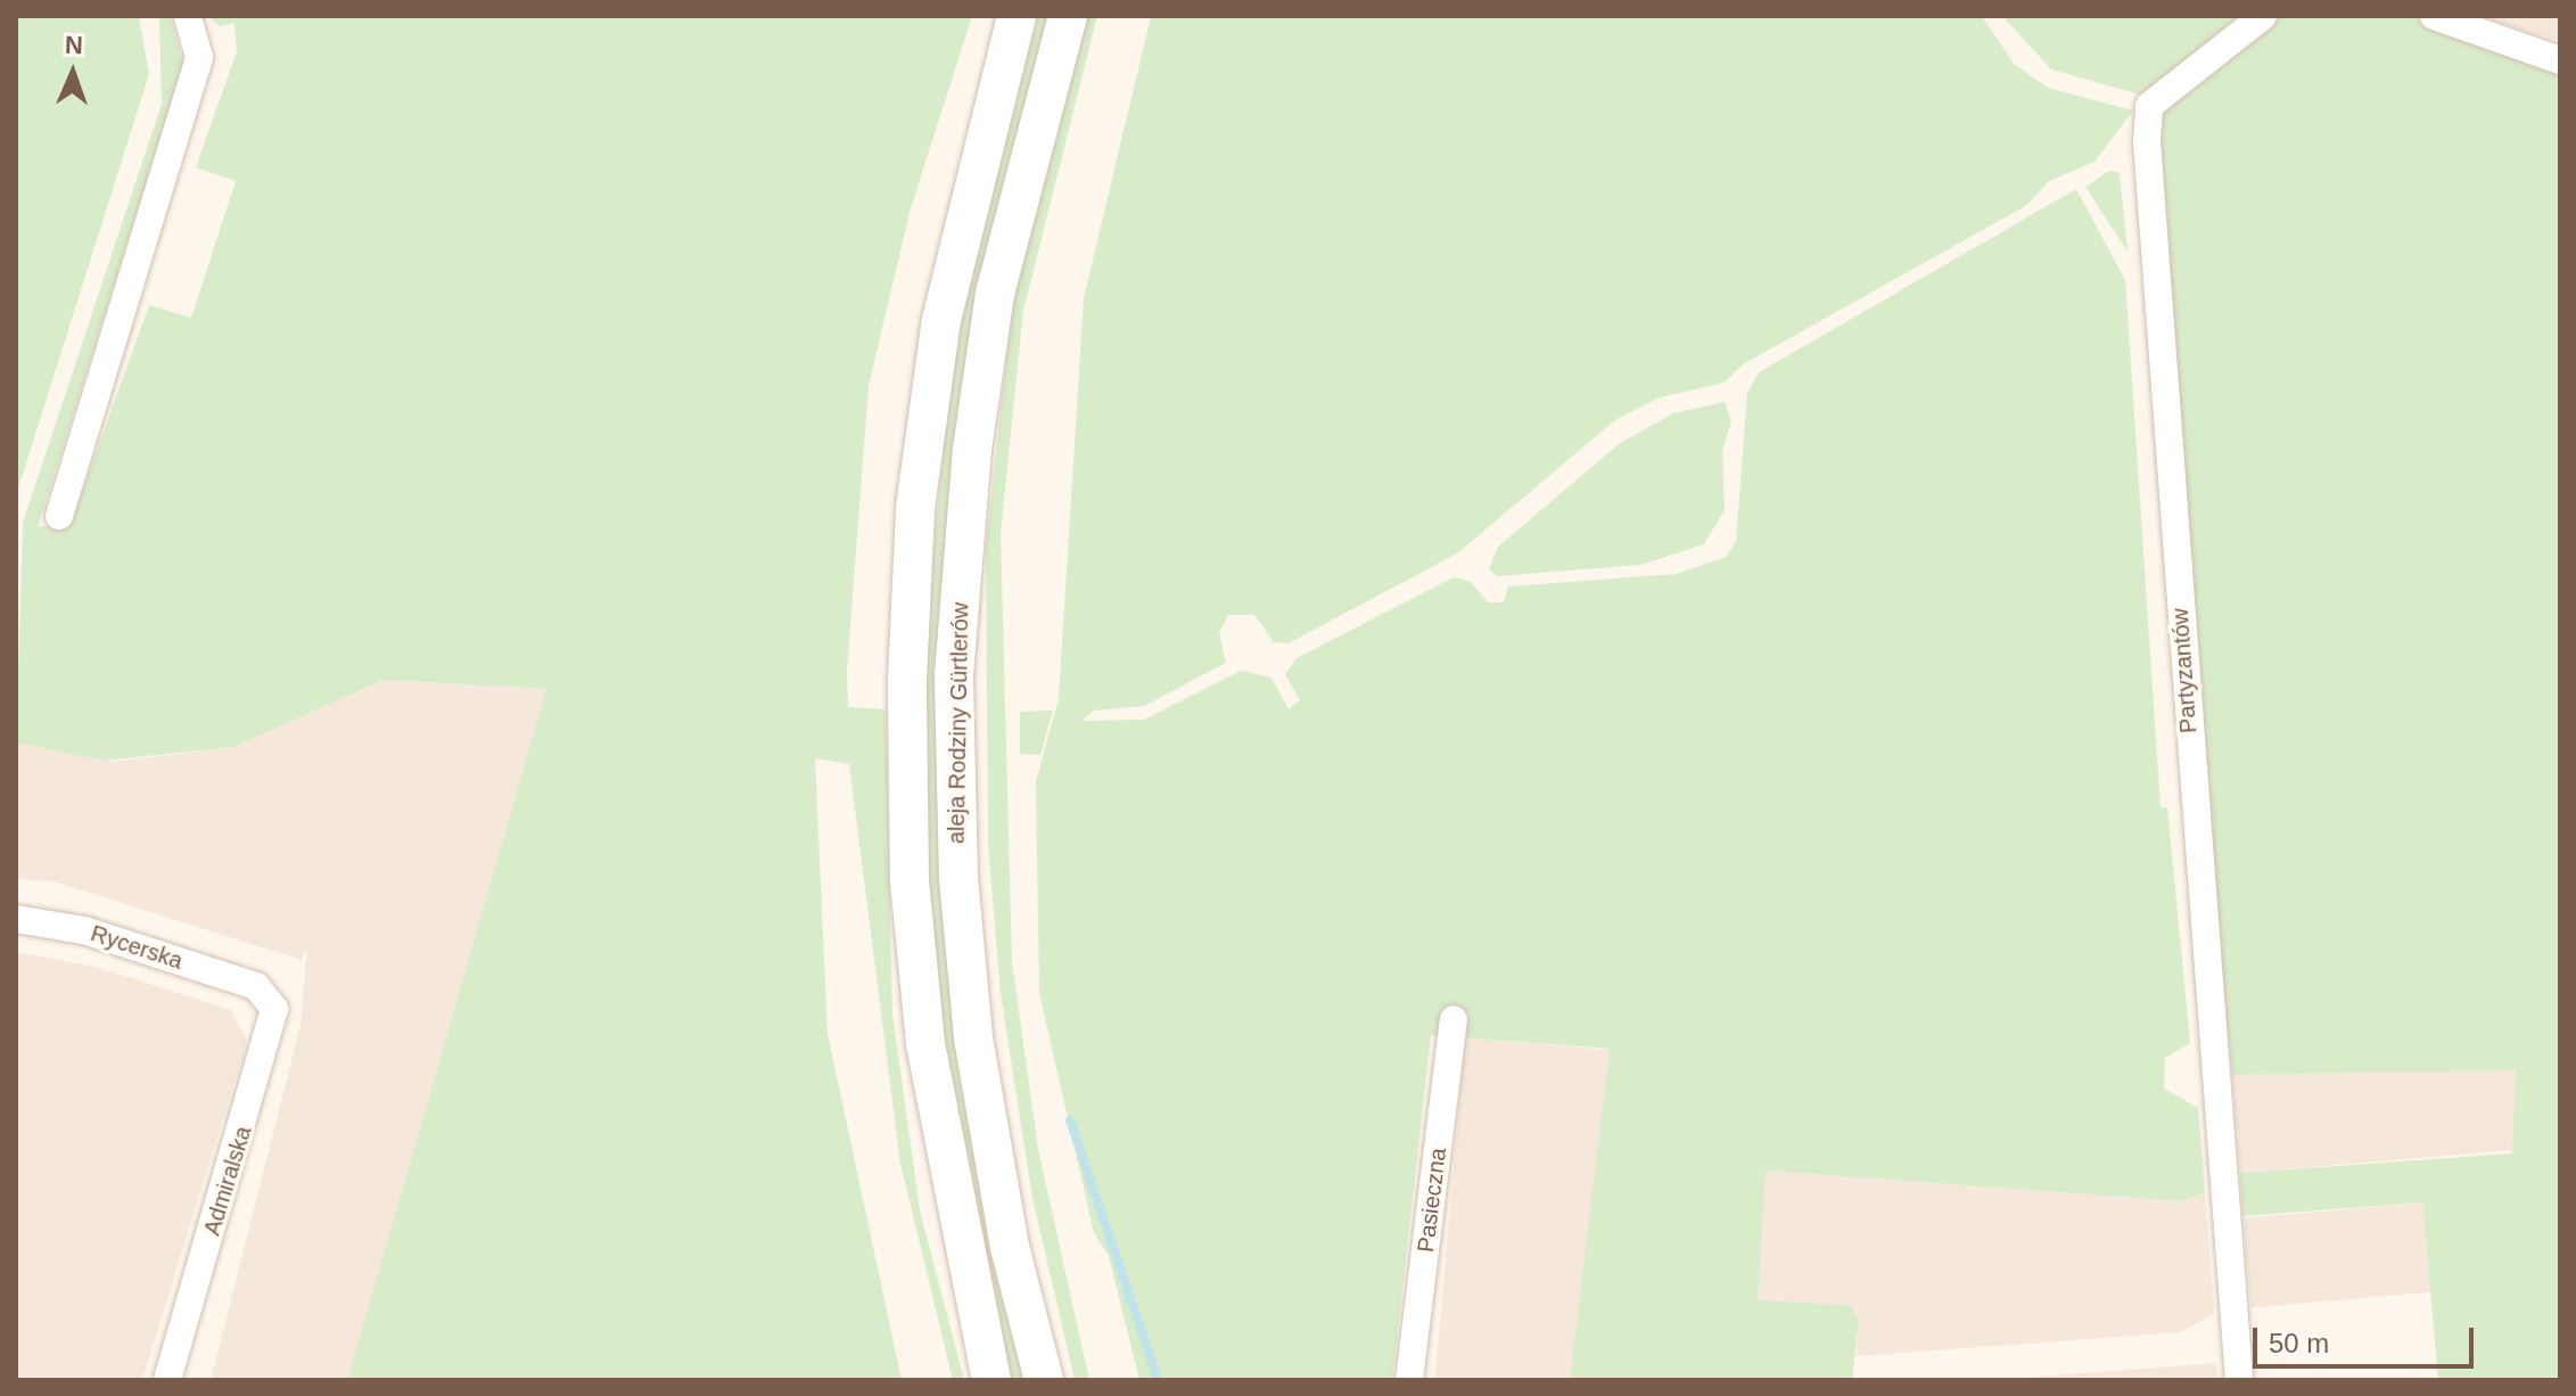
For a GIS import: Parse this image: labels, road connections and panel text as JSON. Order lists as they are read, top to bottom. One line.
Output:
{"streets":{"main road":["aleja Rodziny Gürtlerów"],"street":["Partyzantów","Rycerska","Admiralska","Pasieczna"]},"crossings":[["Rycerska","Admiralska"]],"scale_bar":"50 m","north":"top"}
